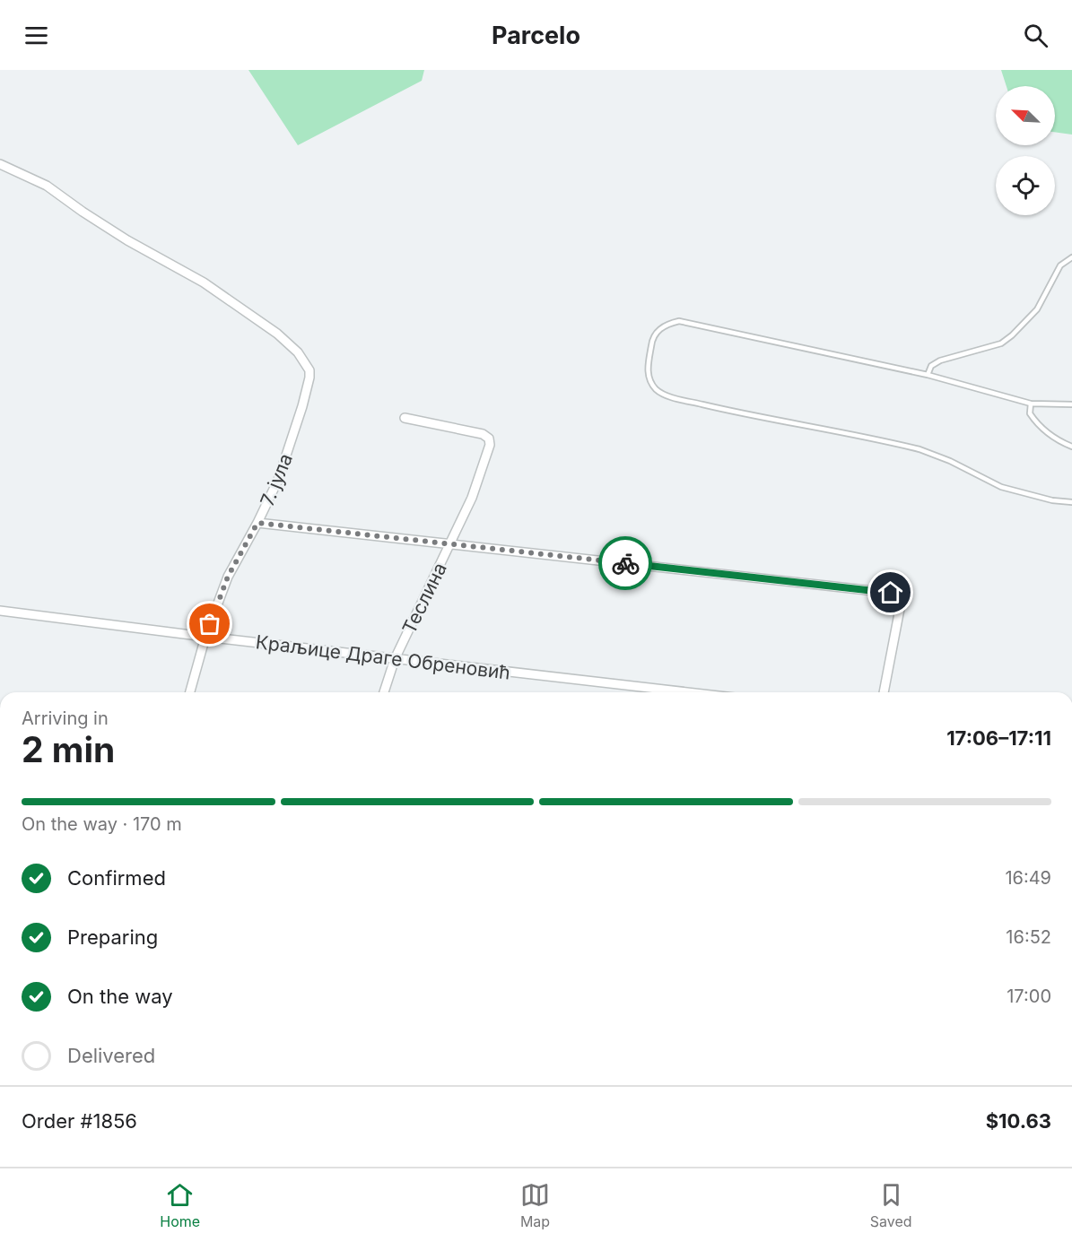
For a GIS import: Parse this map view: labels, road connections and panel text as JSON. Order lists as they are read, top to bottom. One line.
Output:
{"streets":{"street":["7. јула","Теслина","Краљице Драге Обреновић"]},"crossings":[["7. јула","Краљице Драге Обреновић"],["Теслина","Краљице Драге Обреновић"]],"north":"top left","page":{"header":"Parcelo","heading":["2 min","Arriving in","17:06–17:11"],"panel":["Order #1856","$10.63"],"bar":"On the way · 170 m","list":[["Confirmed","16:49"],["Preparing","16:52"],["On the way","17:00"],"Delivered"],"tabs":["Home","Map","Saved"]}}
